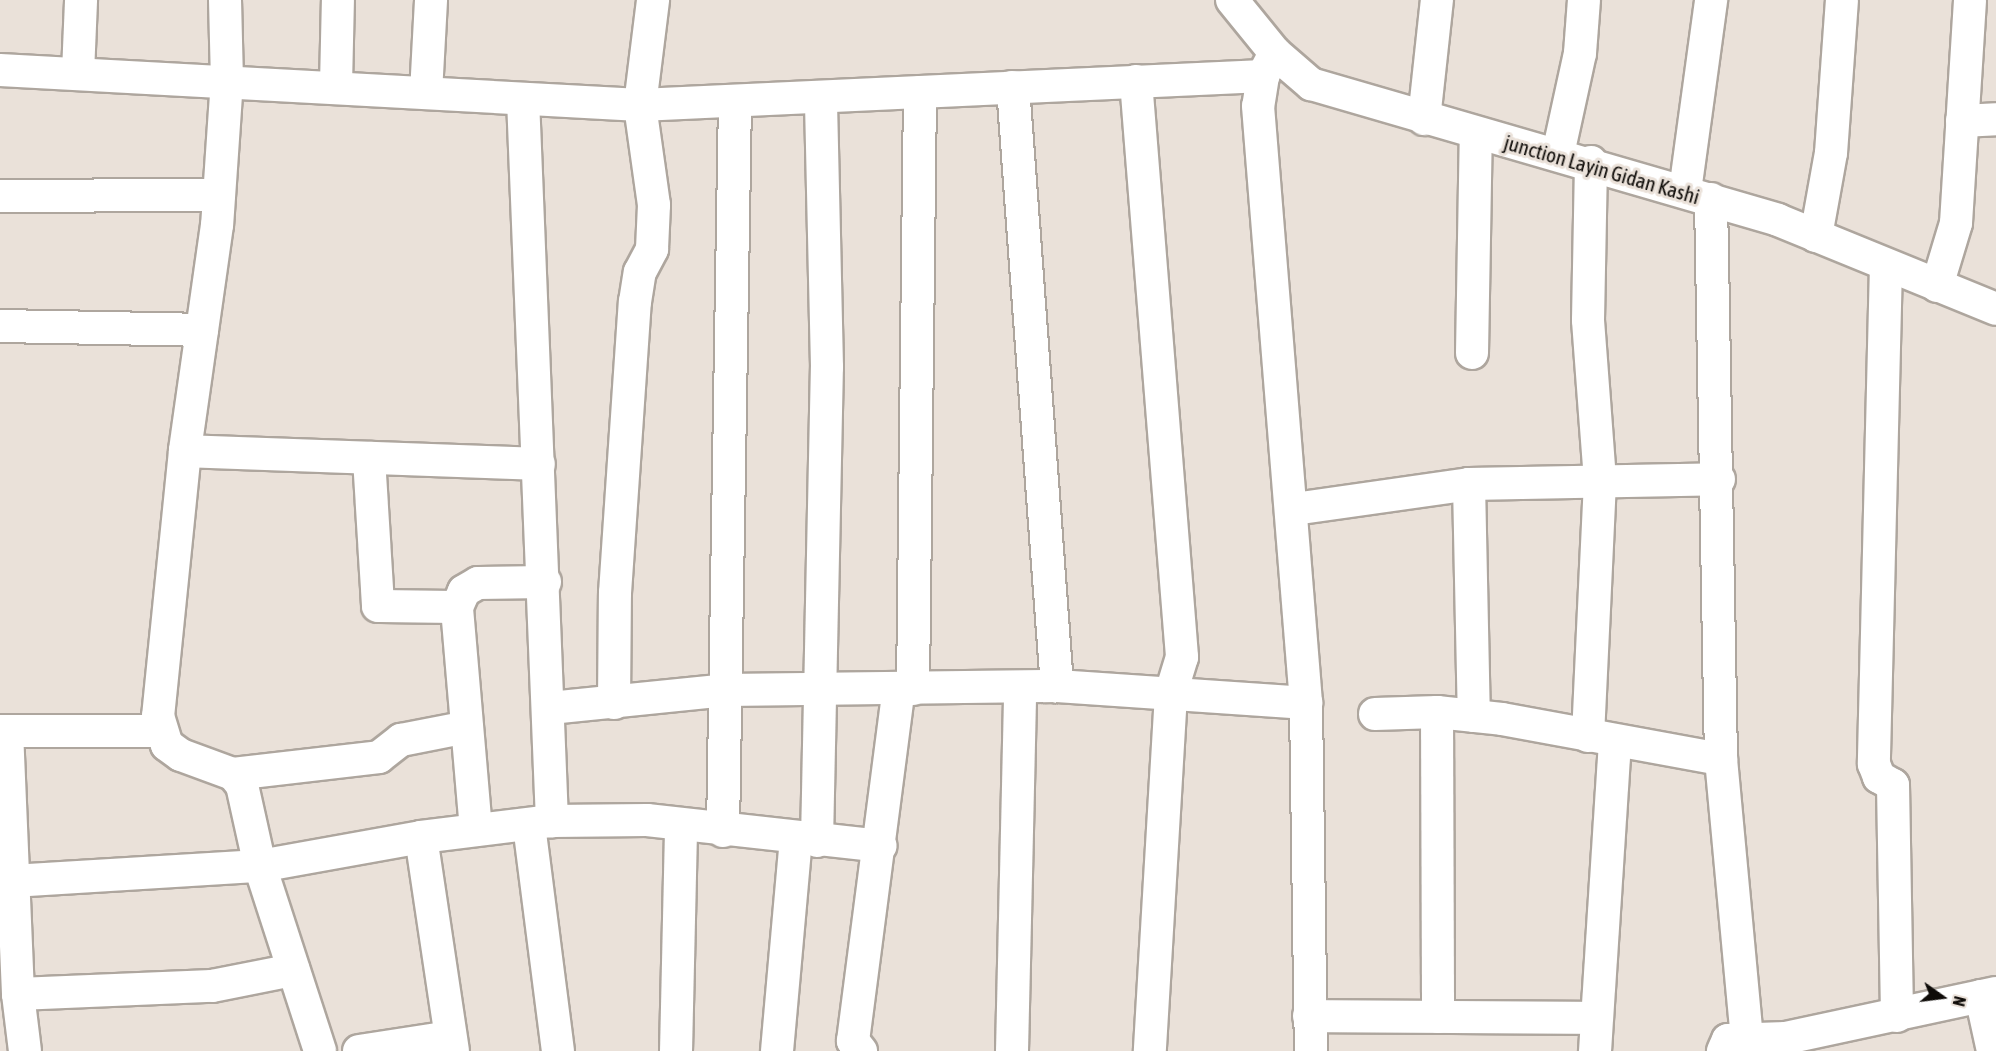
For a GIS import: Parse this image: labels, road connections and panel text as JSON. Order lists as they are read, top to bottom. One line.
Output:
{"streets":{"street":["junction Layin Gidan Kashi"]},"north":"right"}
